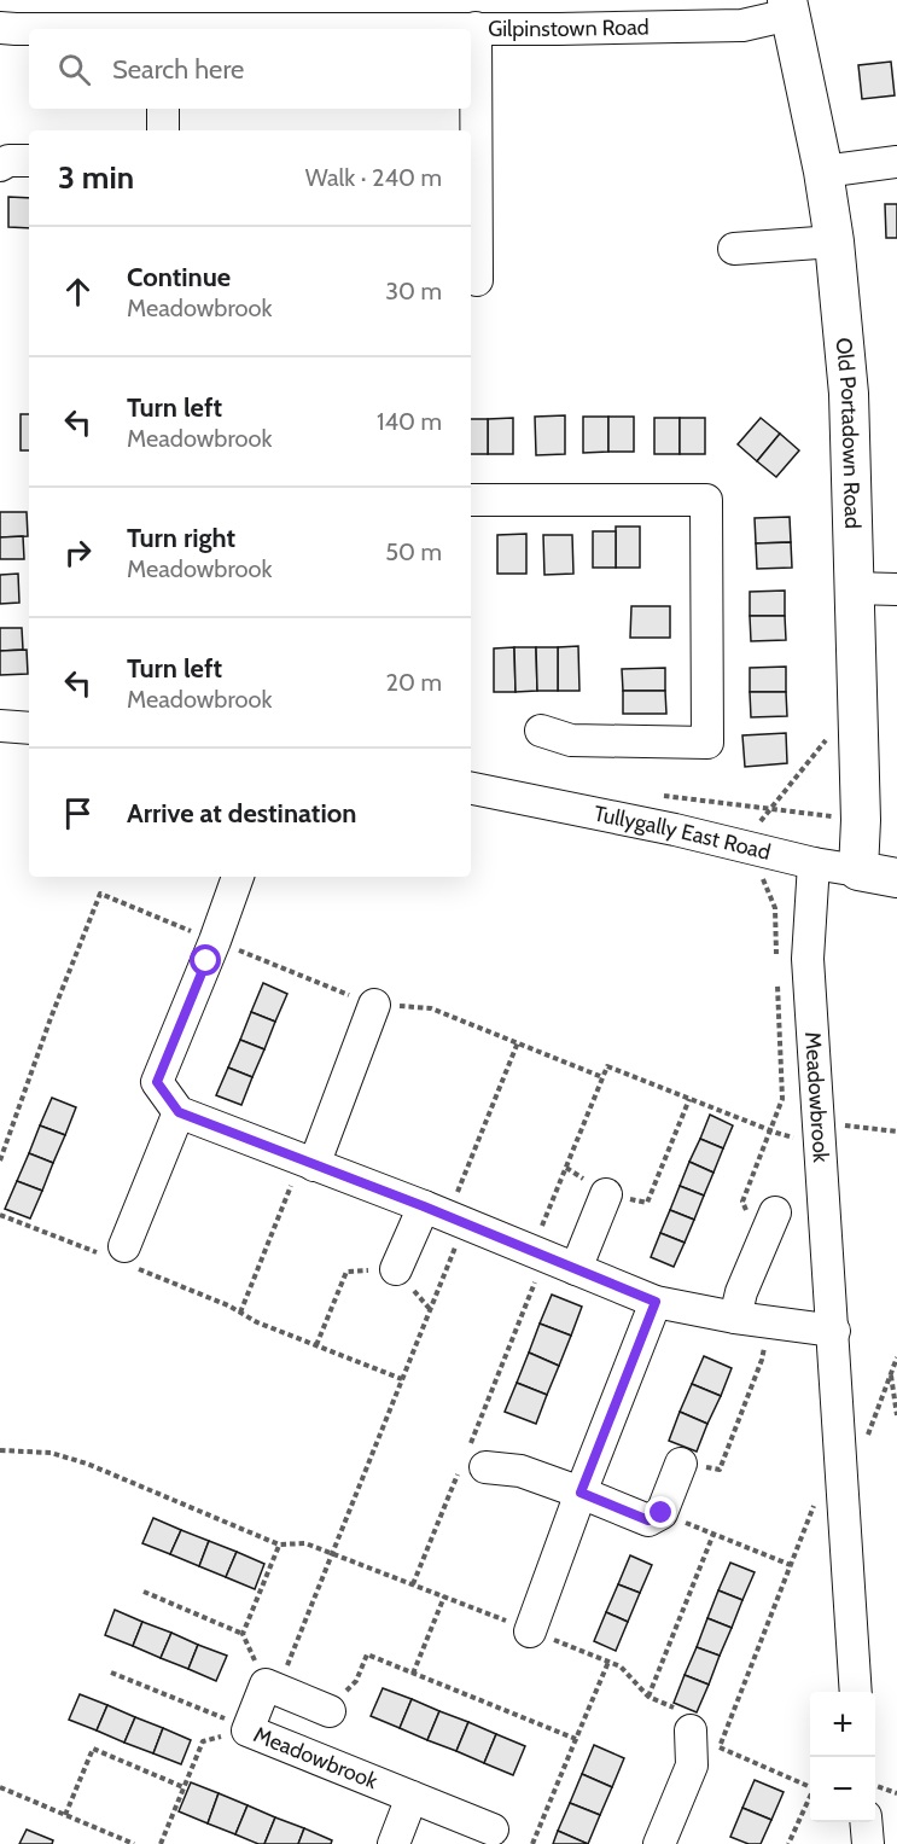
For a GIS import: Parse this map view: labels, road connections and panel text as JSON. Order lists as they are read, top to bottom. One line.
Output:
{"streets":{"main road":["Old Portadown Road","Tullygally East Road"],"street":["Gilpinstown Road","Meadowbrook"]},"crossings":[["Gilpinstown Road","Old Portadown Road"],["Old Portadown Road","Tullygally East Road"],["Tullygally East Road","Meadowbrook"]],"page":{"search":"Search here","heading":["3 min","Walk · 240 m"],"list":[["Continue","Meadowbrook","30 m"],["Turn left","Meadowbrook","140 m"],["Turn right","Meadowbrook","50 m"],["Turn left","Meadowbrook","20 m"],"Arrive at destination"],"map_buttons":["+","−"]}}
